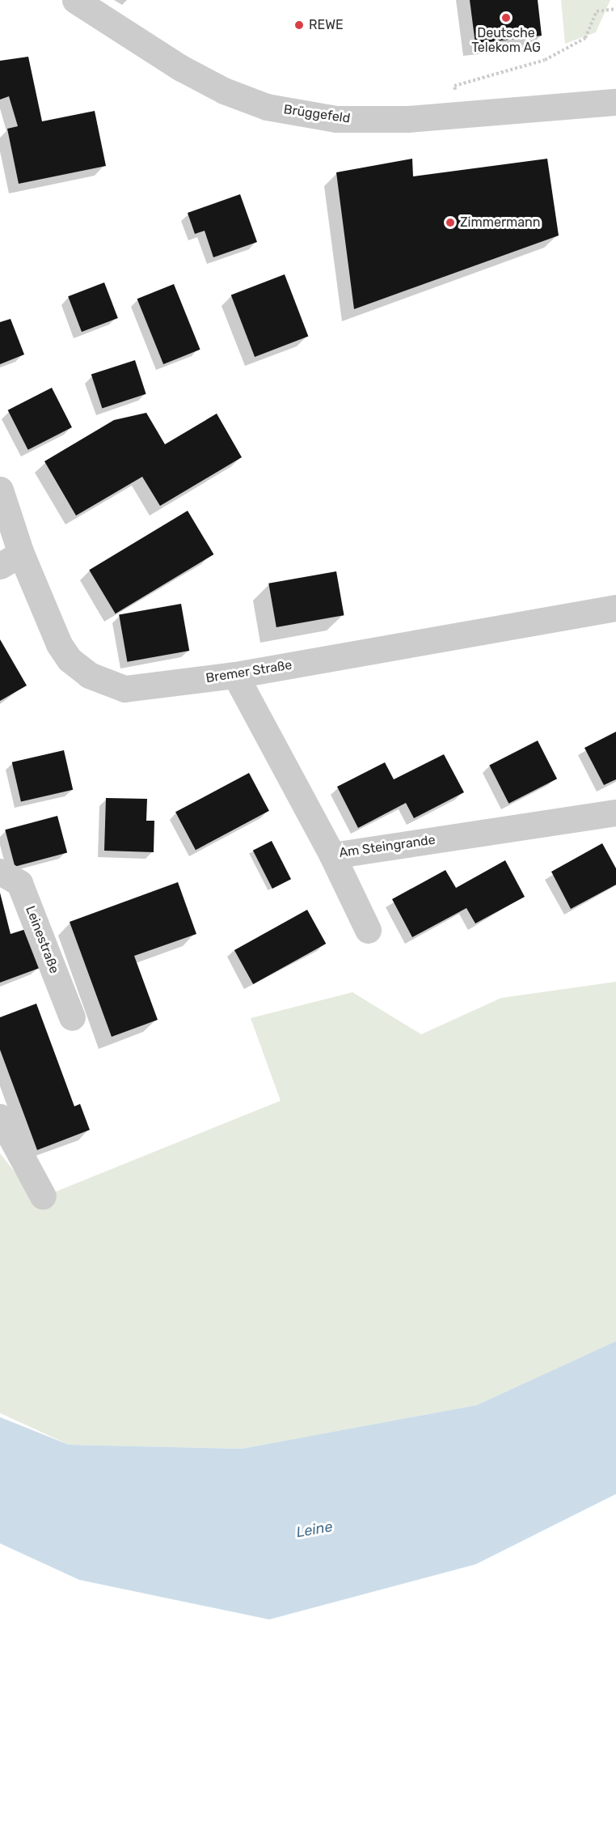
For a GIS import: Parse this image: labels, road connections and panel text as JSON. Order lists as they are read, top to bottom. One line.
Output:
{"streets":{"street":["Brüggefeld","Bremer Straße","Am Steingrande","Leinestraße"]},"crossings":[["Bremer Straße","Am Steingrande"]],"water":["Leine"],"places":["Deutsche Telekom AG","REWE","Zimmermann"]}
